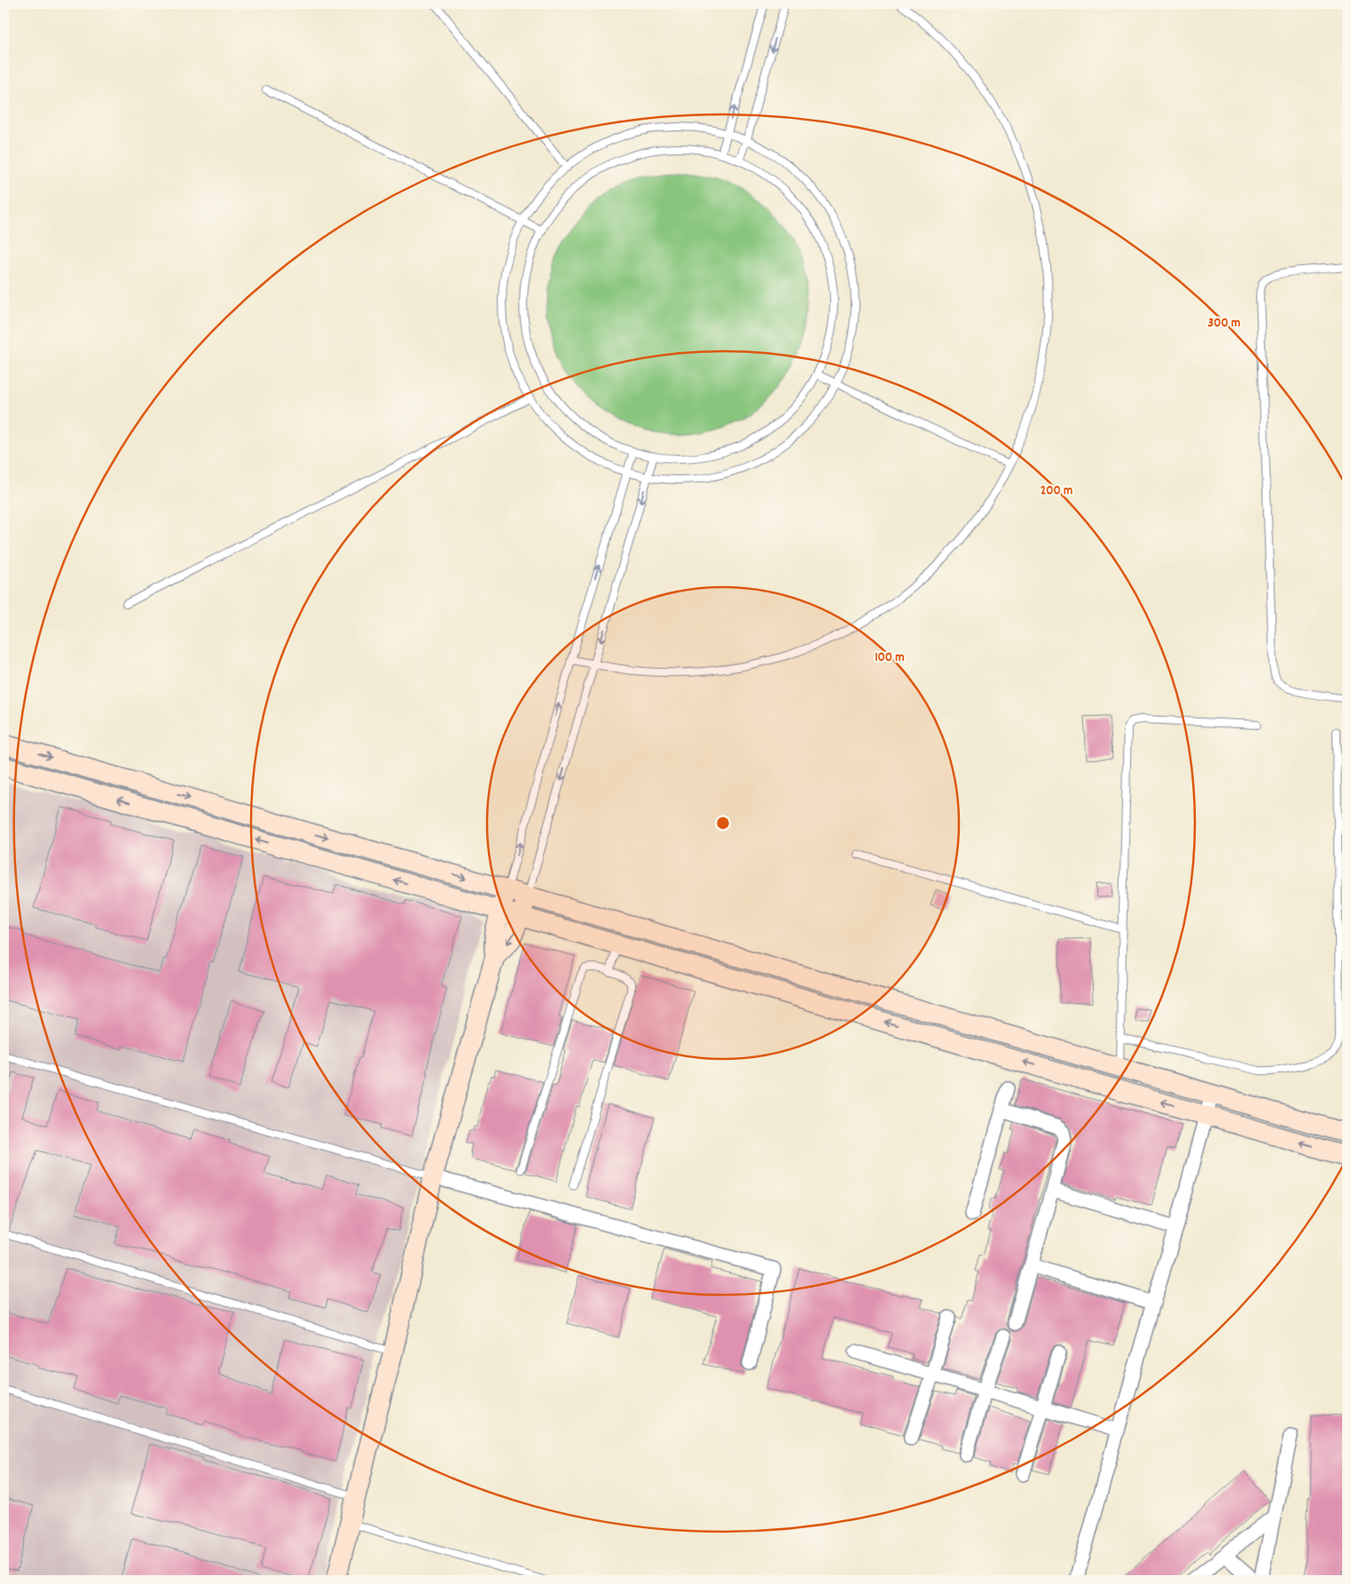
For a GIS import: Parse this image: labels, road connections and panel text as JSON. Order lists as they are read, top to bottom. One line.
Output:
{"rings":["300 m","200 m","100 m"]}
